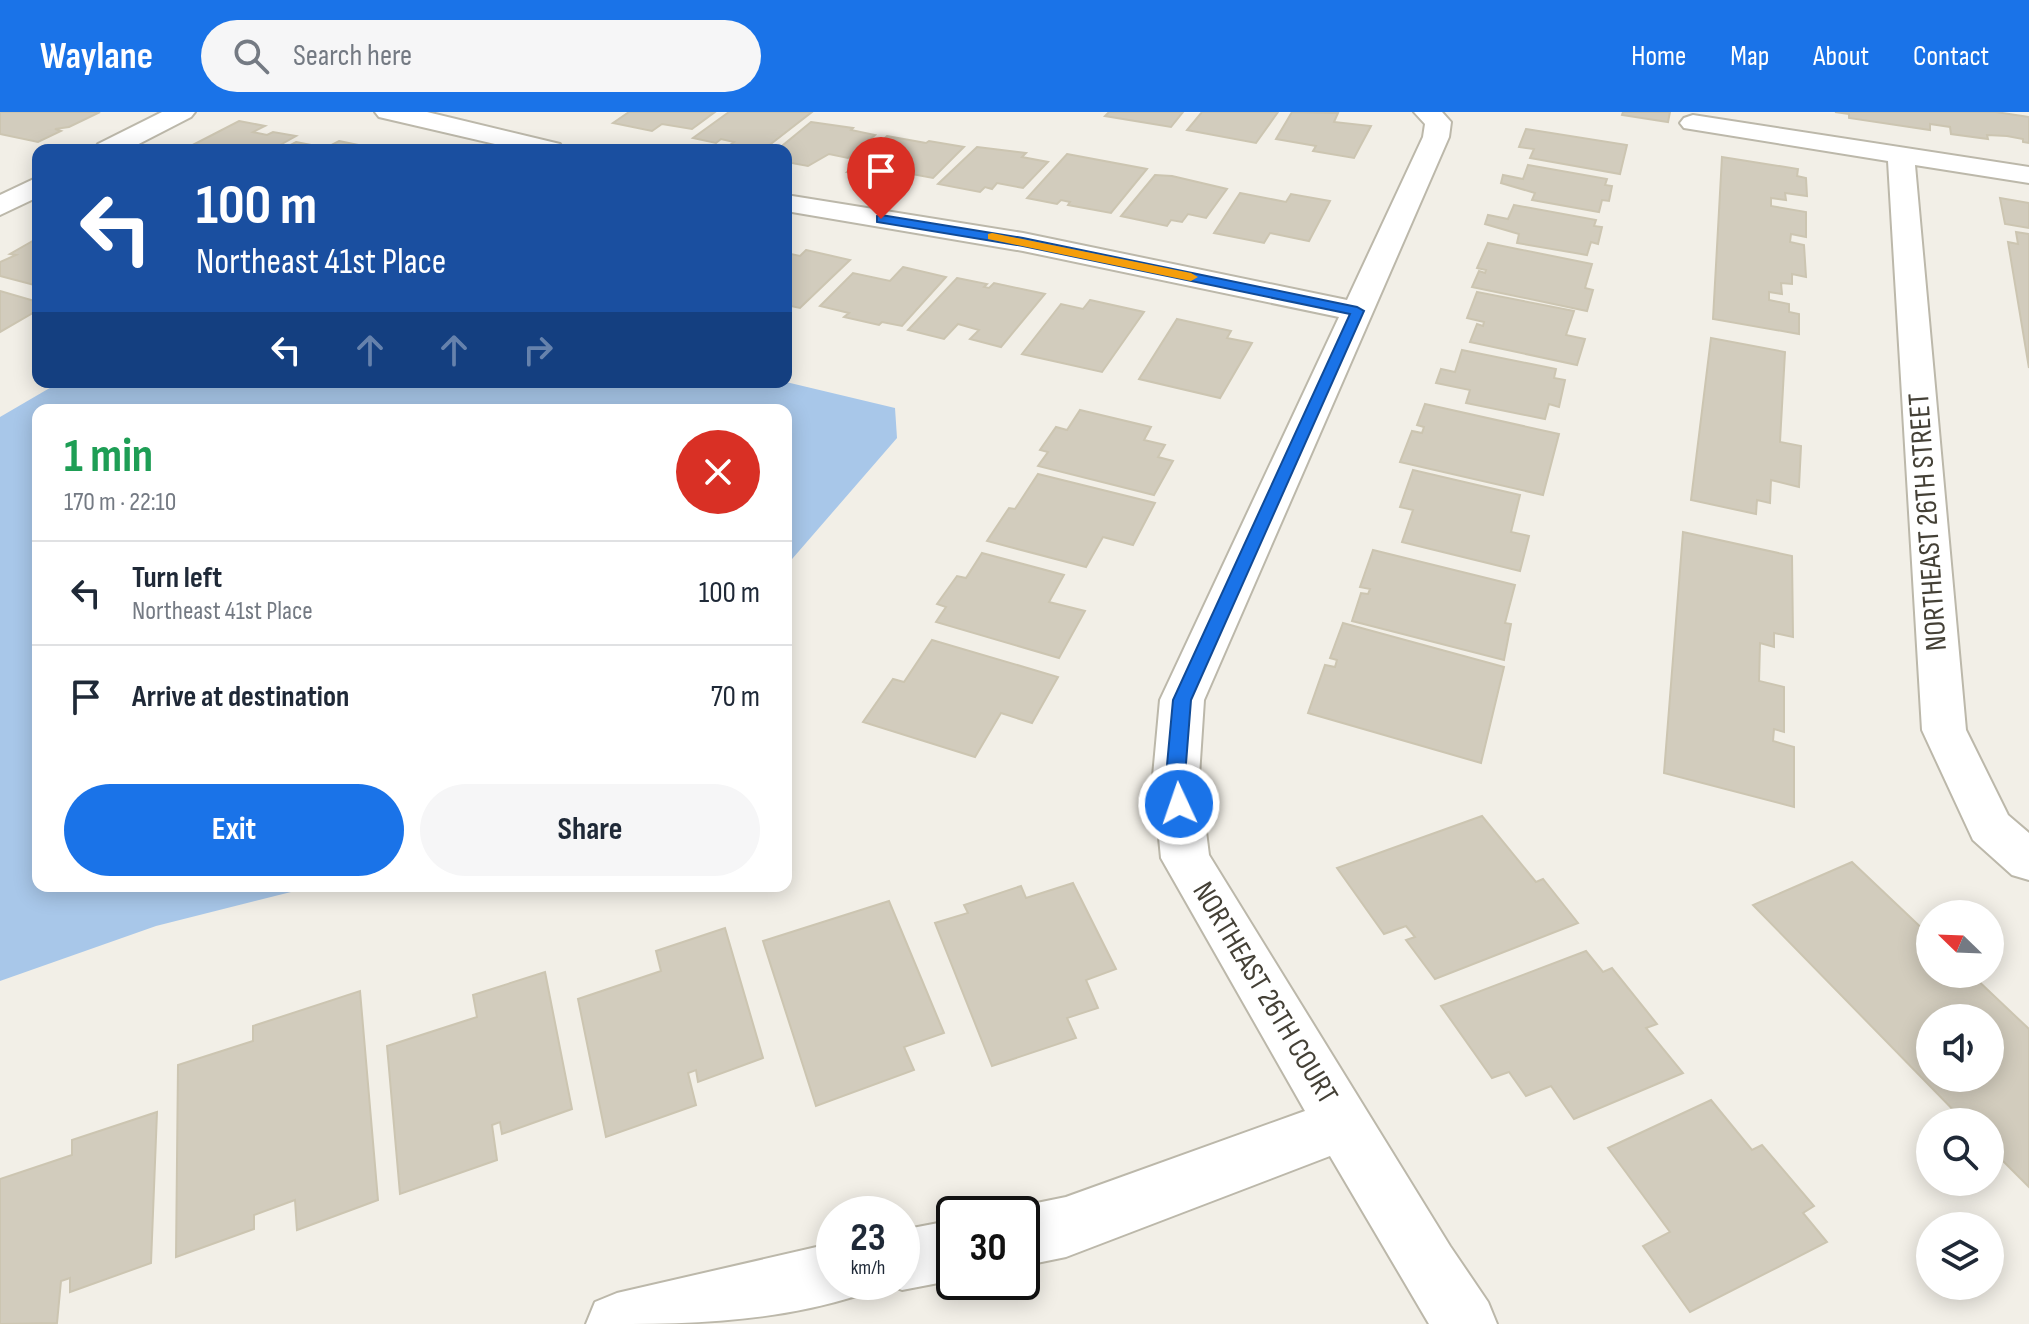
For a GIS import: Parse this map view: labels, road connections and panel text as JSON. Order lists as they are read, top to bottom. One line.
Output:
{"streets":{"street":["NORTHEAST 26TH STREET","NORTHEAST 26TH COURT"]},"north":"top left","page":{"header":"Waylane","search":"Search here","nav":["Home","Map","About","Contact"],"turn":["100 m","Northeast 41st Place"],"heading":["1 min","170 m · 22:10"],"list":[{"name":"Turn left","note":"Northeast 41st Place","value":"100 m"},{"name":"Arrive at destination","value":"70 m"}],"buttons":["Exit","Share"],"speed":"23 km/h","limit":"30"}}
